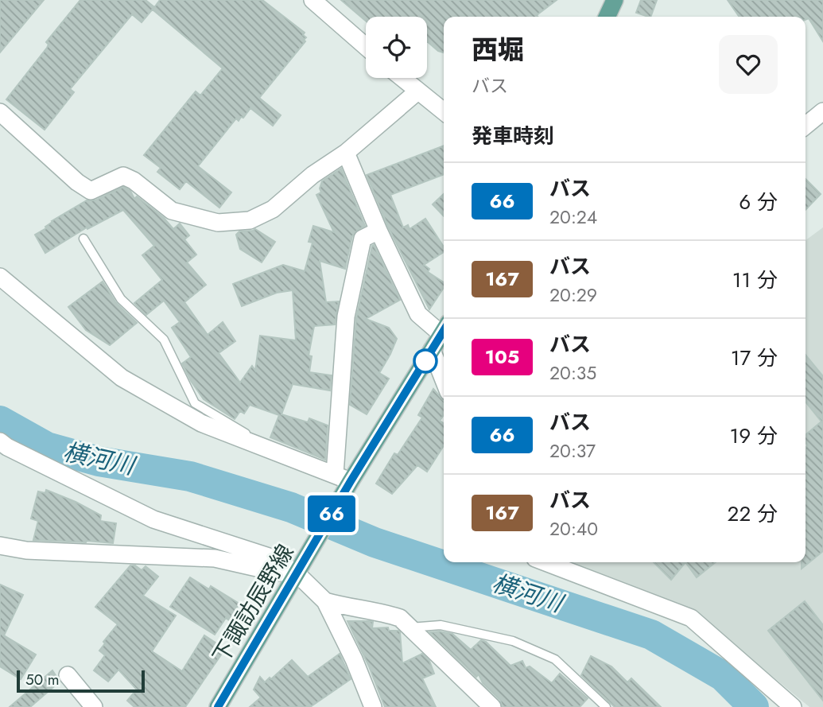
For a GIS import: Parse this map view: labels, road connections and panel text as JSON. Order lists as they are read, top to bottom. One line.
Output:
{"streets":{"main road":["下諏訪辰野線"]},"water":["横河川"],"lines":["bus line 66"],"scale_bar":"50 m","page":{"on_map":"66","heading":[["西堀","バス"],"発車時刻"],"list":[{"mark":"66","name":"バス","note":"20:24","value":"6 分"},{"mark":"167","name":"バス","note":"20:29","value":"11 分"},{"mark":"105","name":"バス","note":"20:35","value":"17 分"},{"mark":"66","name":"バス","note":"20:37","value":"19 分"},{"mark":"167","name":"バス","note":"20:40","value":"22 分"}],"scale":"50 m"}}
